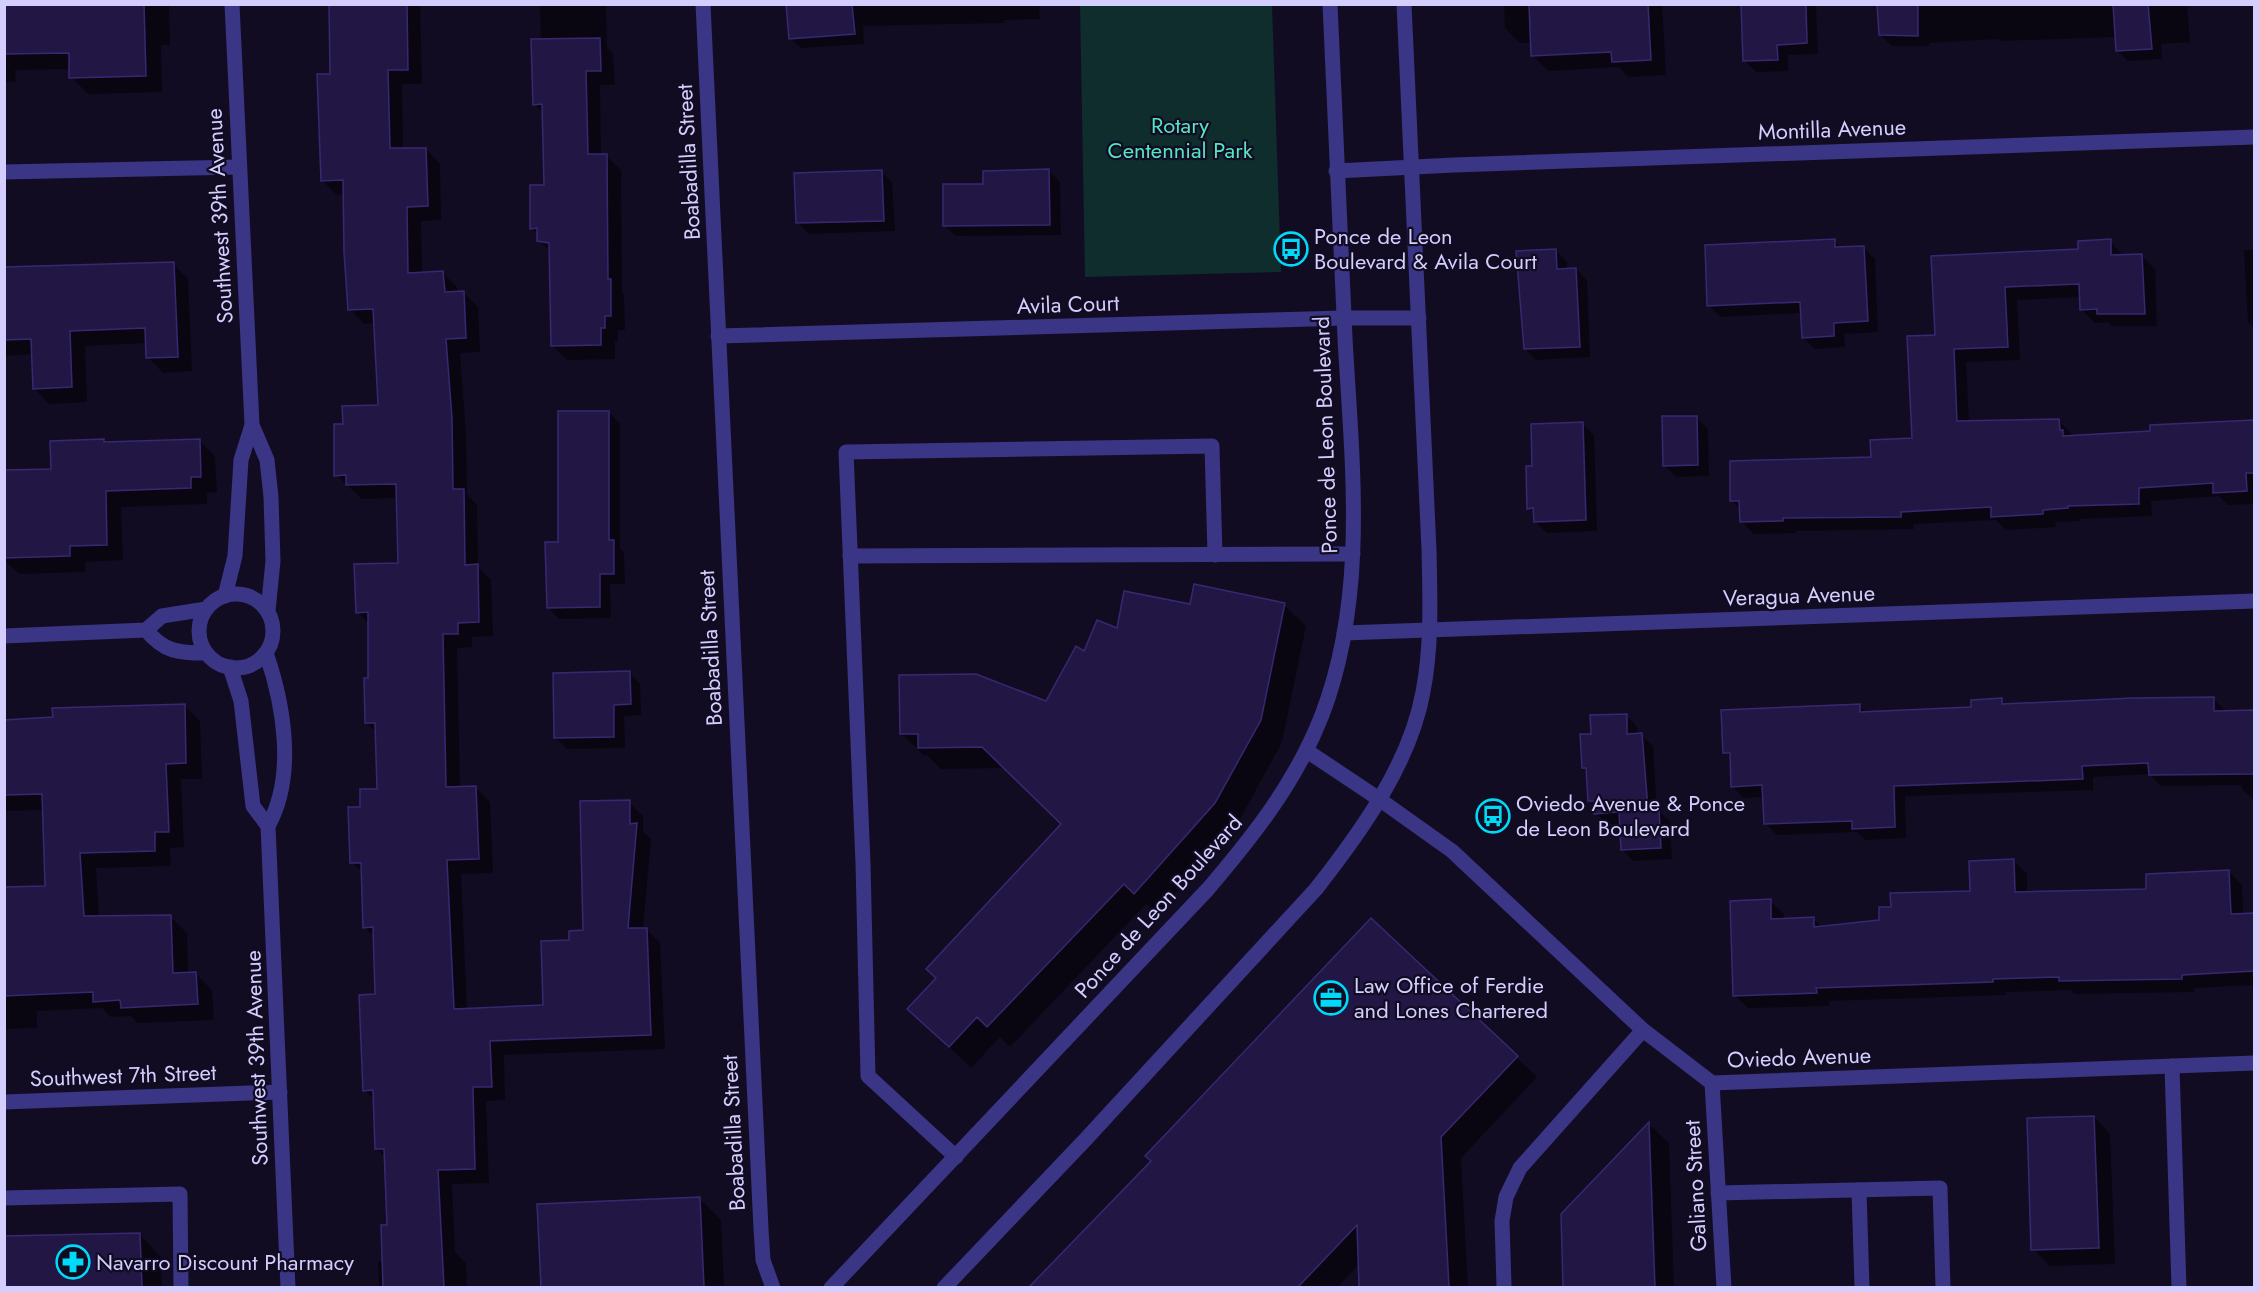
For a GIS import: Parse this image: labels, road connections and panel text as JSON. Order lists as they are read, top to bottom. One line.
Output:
{"streets":{"street":["Montilla Avenue","Boabadilla Street","Southwest 39th Avenue","Avila Court","Ponce de Leon Boulevard","Veragua Avenue","Oviedo Avenue","Southwest 7th Street","Galiano Street"]},"crossings":[["Montilla Avenue","Ponce de Leon Boulevard"],["Boabadilla Street","Avila Court"],["Southwest 39th Avenue","Southwest 7th Street"],["Avila Court","Ponce de Leon Boulevard"],["Ponce de Leon Boulevard","Veragua Avenue"],["Ponce de Leon Boulevard","Oviedo Avenue"],["Oviedo Avenue","Galiano Street"]],"parks":["Rotary Centennial Park"],"places":{"bus stop":["Ponce de Leon Boulevard & Avila Court","Oviedo Avenue & Ponce de Leon Boulevard"],"office":["Law Office of Ferdie and Lones Chartered"],"pharmacy":["Navarro Discount Pharmacy"]}}
